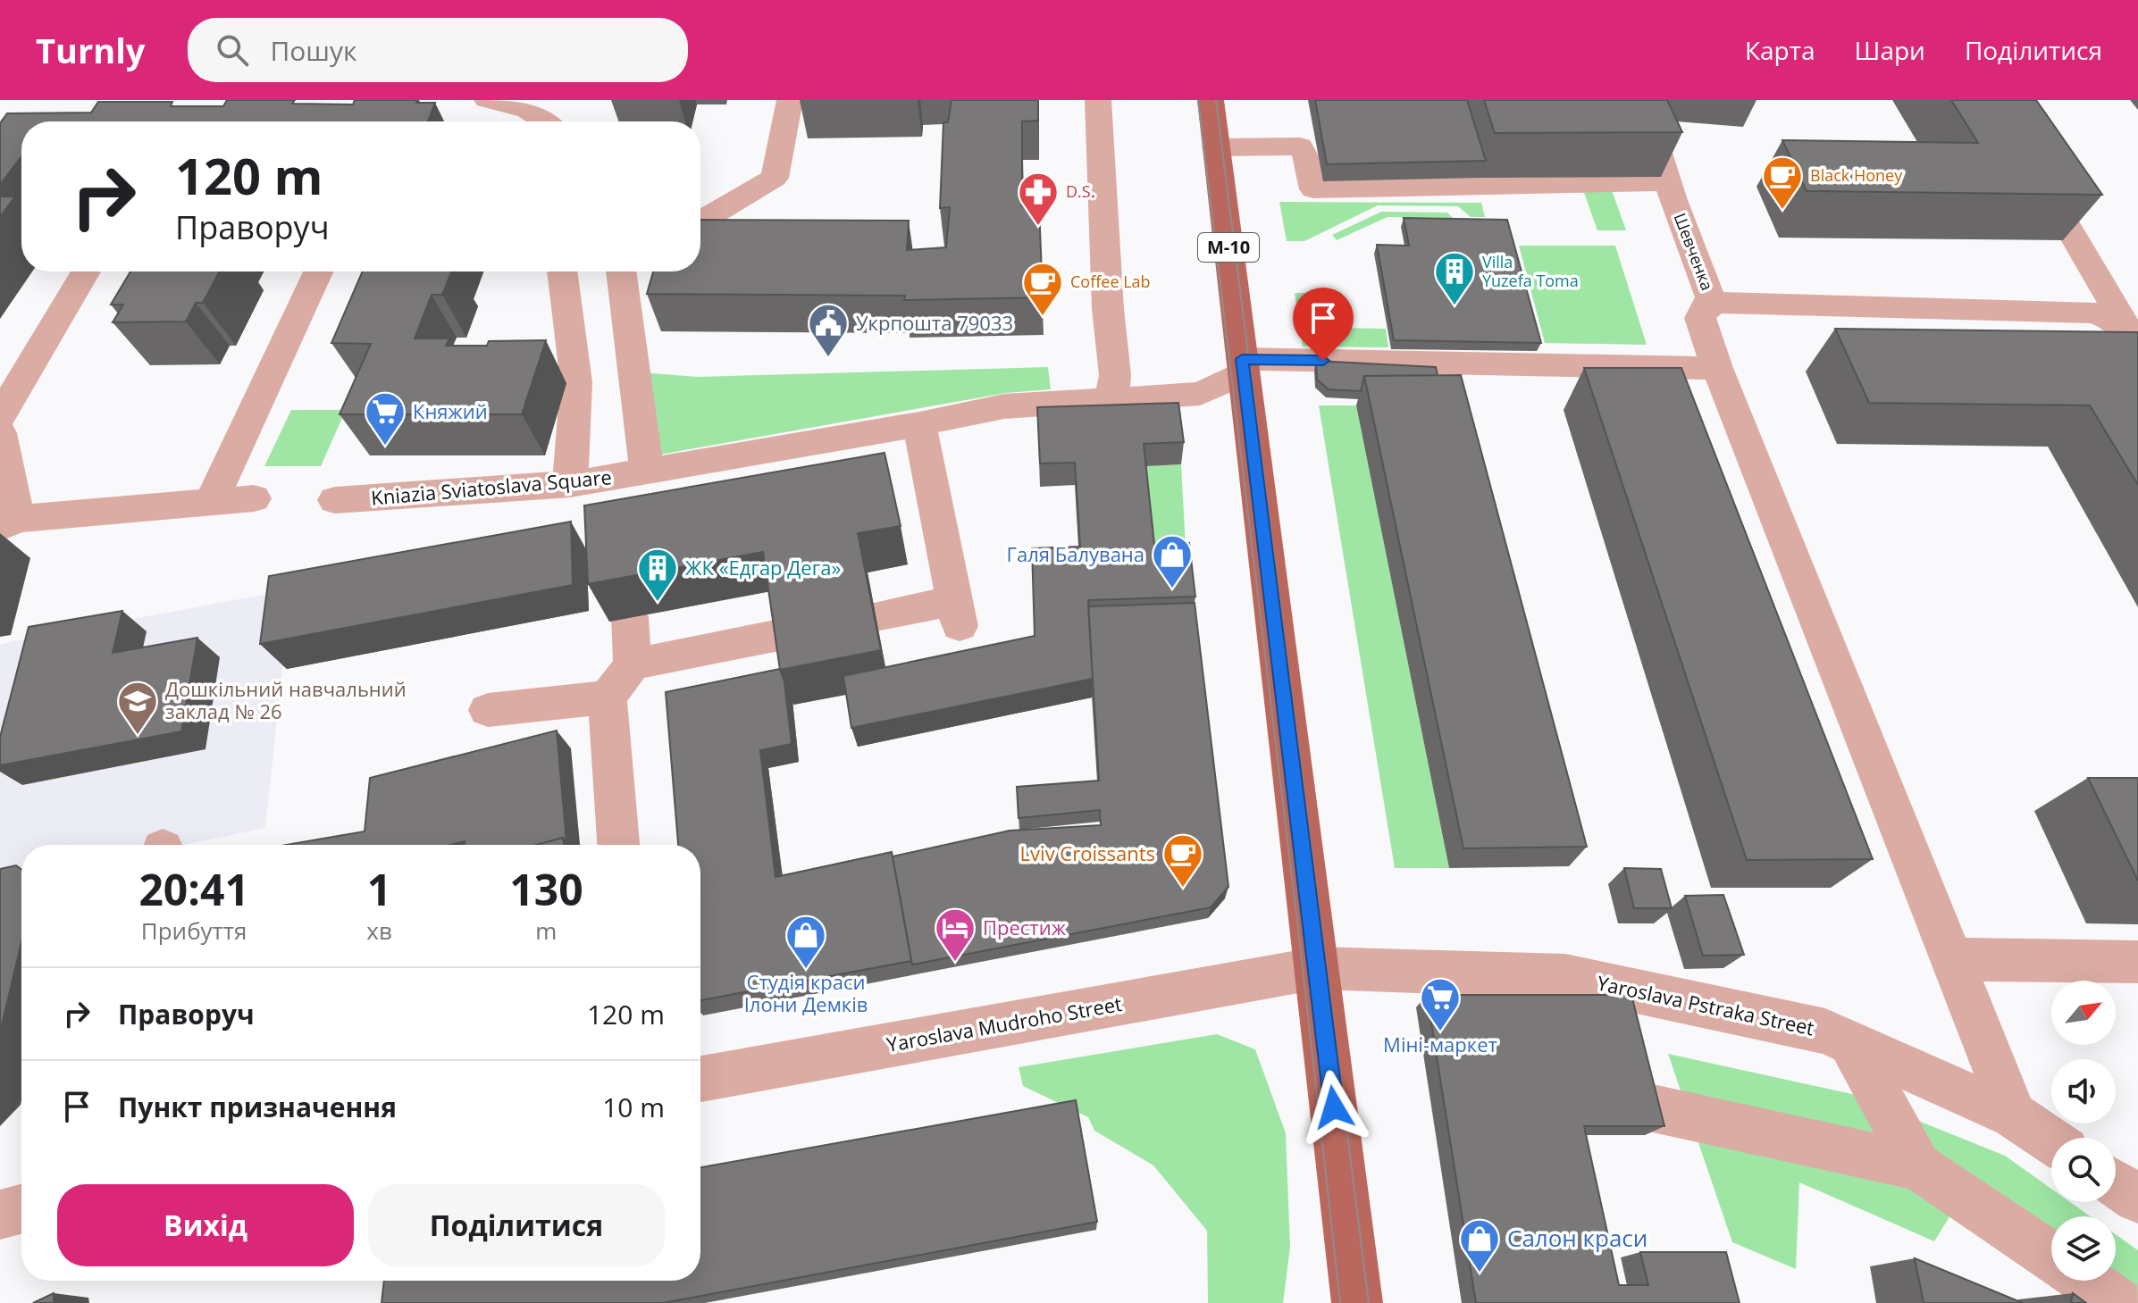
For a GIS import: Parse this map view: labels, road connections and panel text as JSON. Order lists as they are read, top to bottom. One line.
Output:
{"streets":{"main road":["М-10"],"street":["Шевченка","Kniazia Sviatoslava Square","Yaroslava Pstraka Street","Yaroslava Mudroho Street"]},"crossings":[["М-10","Yaroslava Pstraka Street"],["М-10","Yaroslava Mudroho Street"],["Yaroslava Pstraka Street","Yaroslava Mudroho Street"]],"places":{"cafe":["Black Honey","Coffee Lab","Lviv Croissants"],"pharmacy":["D.S."],"building":["Villa Yuzefa Toma","ЖК «Едгар Дега»"],"public building":["Укрпошта 79033"],"supermarket":["Княжий","Міні-маркет"],"shop":["Галя Балувана","Студія краси Ілони Демків","Салон краси"],"school or university":["Дошкільний навчальний заклад № 26"],"hotel":["Престиж"]},"north":"top right","page":{"header":"Turnly","search":"Пошук","nav":["Карта","Шари","Поділитися"],"turn":["120 m","Праворуч"],"eta":["20:41","Прибуття","1","хв","130","m"],"list":[{"name":"Праворуч","value":"120 m"},{"name":"Пункт призначення","value":"10 m"}],"buttons":["Вихід","Поділитися"]}}
